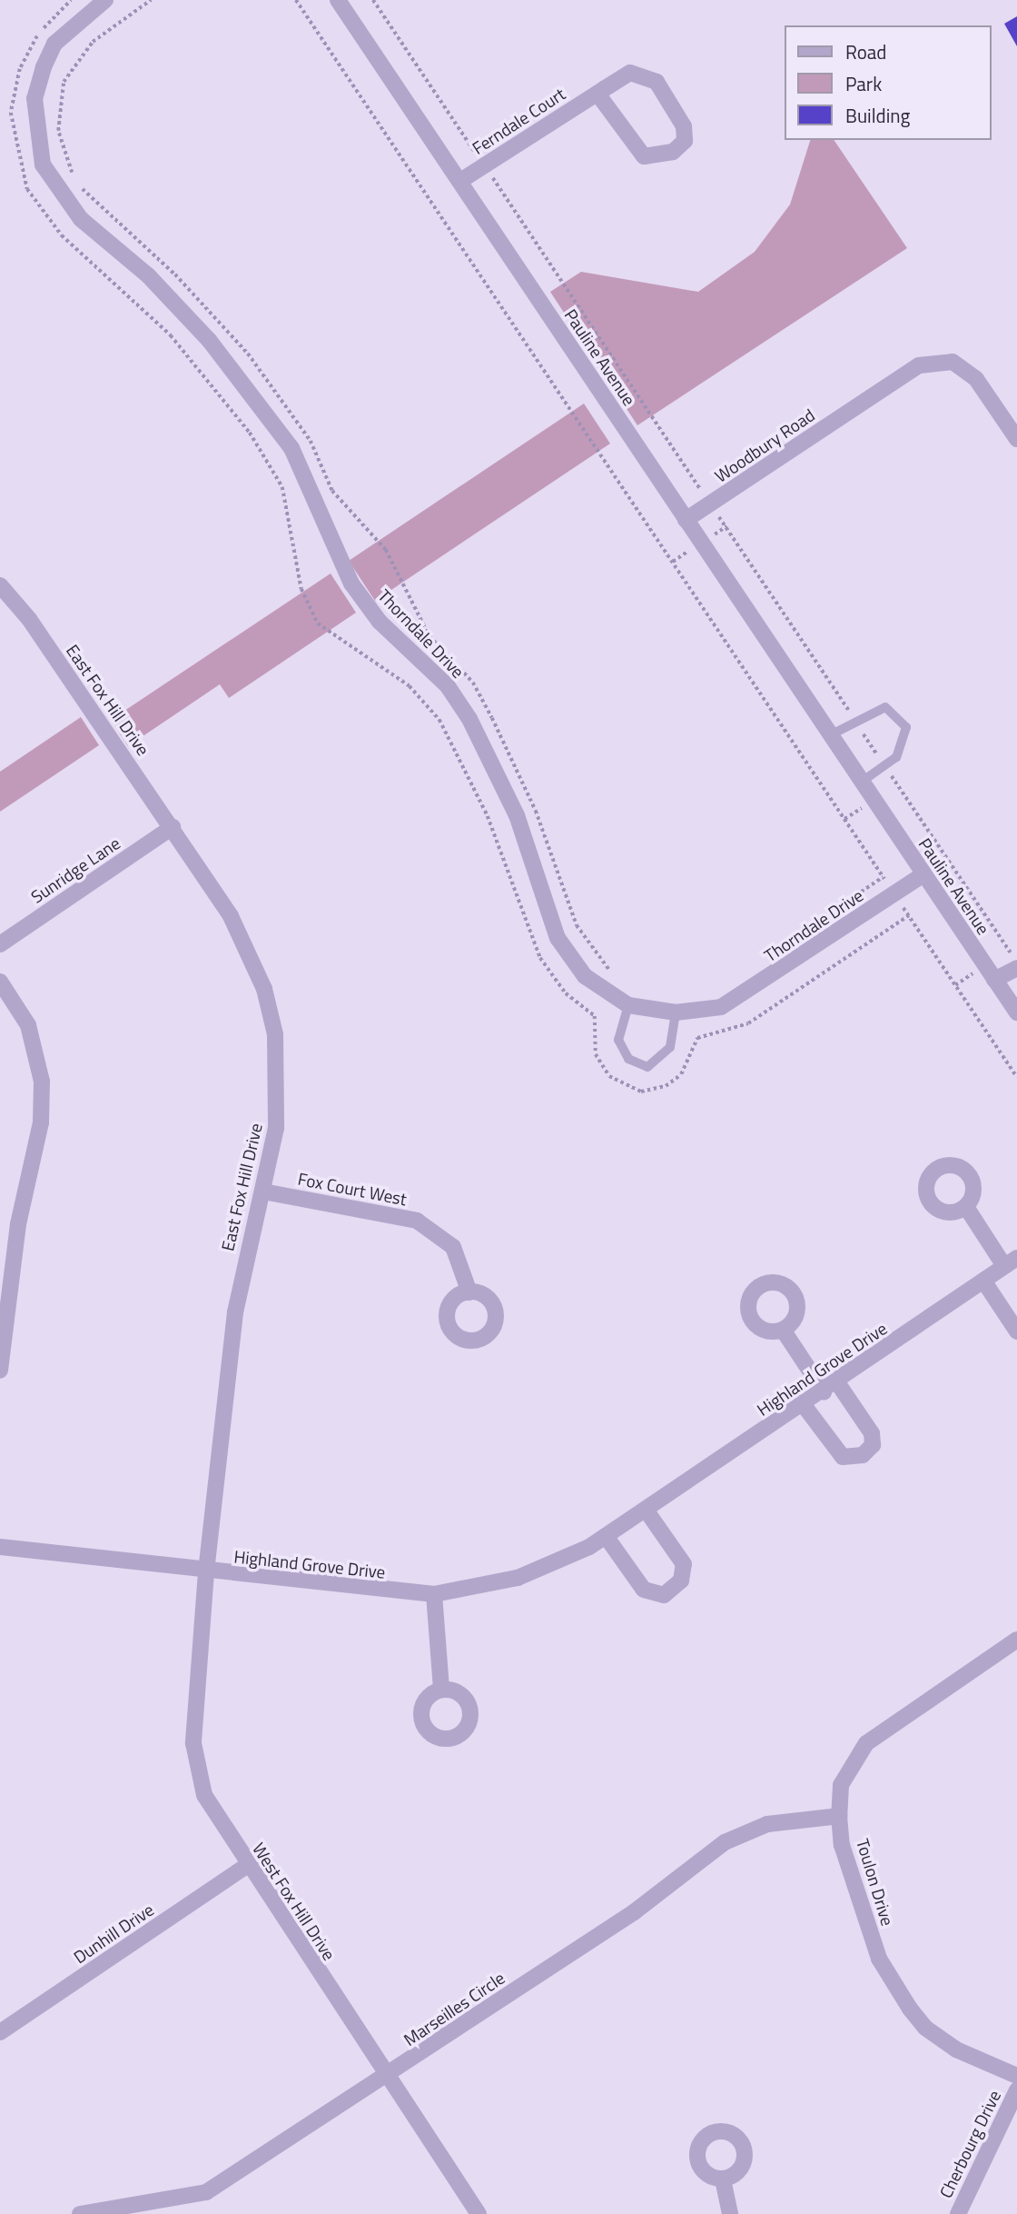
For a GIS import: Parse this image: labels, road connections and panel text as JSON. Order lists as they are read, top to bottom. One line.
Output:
{"streets":{"street":["Ferndale Court","Pauline Avenue","Woodbury Road","Thorndale Drive","East Fox Hill Drive","Sunridge Lane","Fox Court West","Highland Grove Drive","Toulon Drive","West Fox Hill Drive","Dunhill Drive","Marseilles Circle","Cherbourg Drive"]},"crossings":[["Ferndale Court","Pauline Avenue"],["Pauline Avenue","Woodbury Road"],["Pauline Avenue","Thorndale Drive"],["East Fox Hill Drive","Sunridge Lane"],["East Fox Hill Drive","Fox Court West"],["East Fox Hill Drive","Highland Grove Drive"],["East Fox Hill Drive","West Fox Hill Drive"],["Highland Grove Drive","West Fox Hill Drive"],["Toulon Drive","Marseilles Circle"],["West Fox Hill Drive","Dunhill Drive"],["West Fox Hill Drive","Marseilles Circle"]],"legend":["Road","Park","Building"]}
